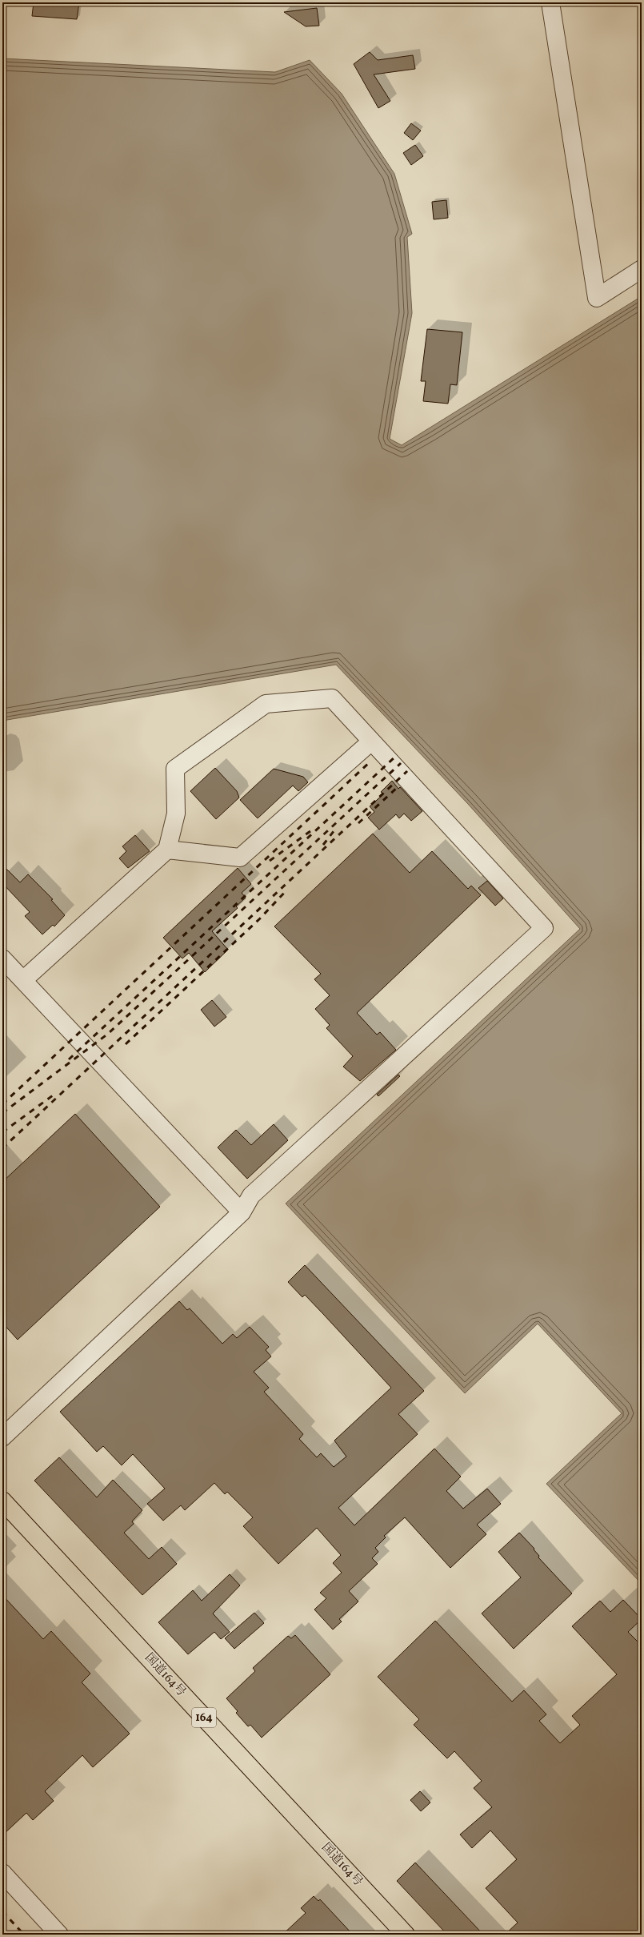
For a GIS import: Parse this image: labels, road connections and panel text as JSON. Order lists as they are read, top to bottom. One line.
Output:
{"streets":{"highway":["国道164号","164"]}}
